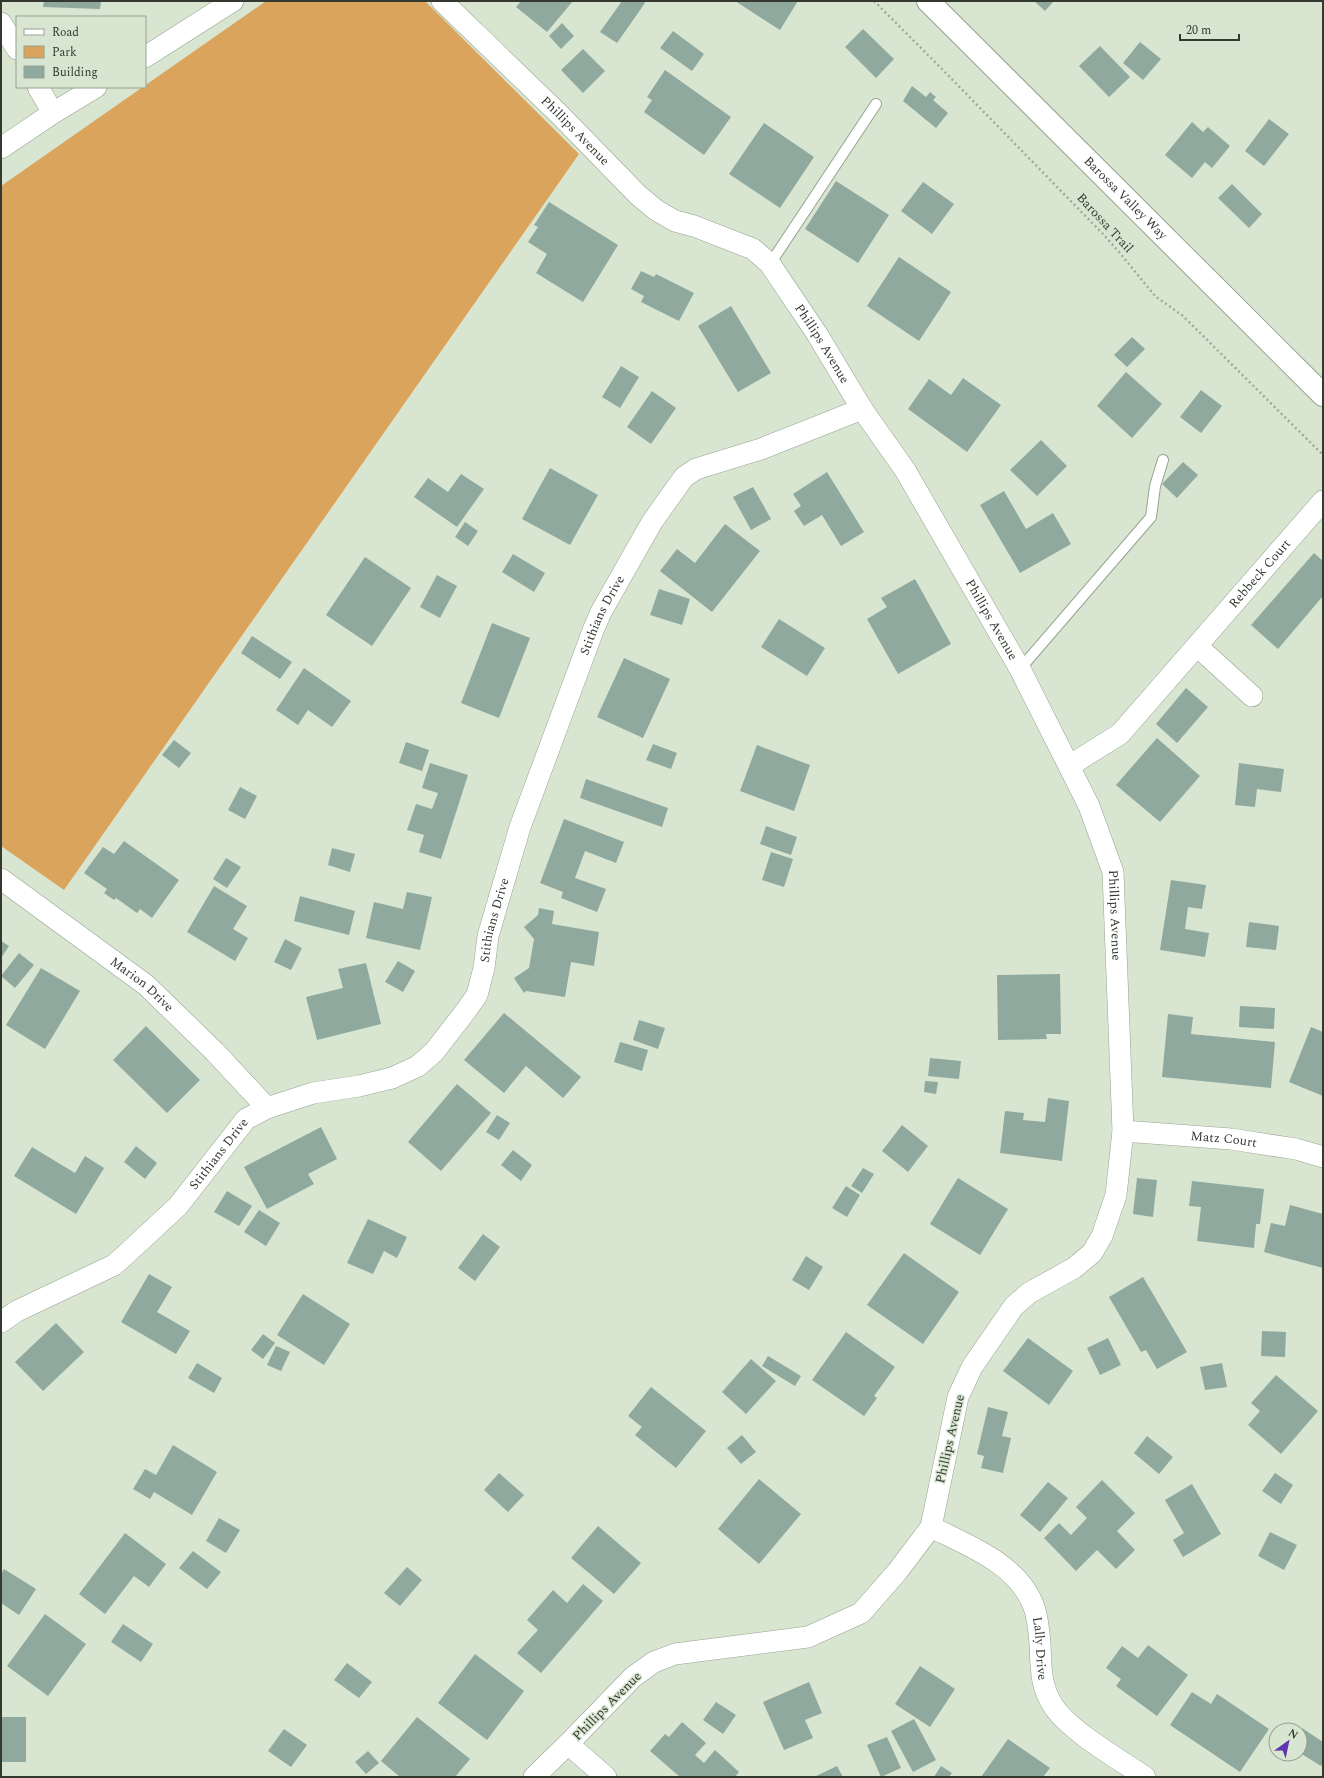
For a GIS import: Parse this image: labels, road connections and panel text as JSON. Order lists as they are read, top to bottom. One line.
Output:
{"streets":{"main road":["Barossa Valley Way"],"street":["Phillips Avenue","Rebbeck Court","Stithians Drive","Marion Drive","Matz Court","Lally Drive"],"path":["Barossa Trail"]},"crossings":[["Phillips Avenue","Rebbeck Court"],["Phillips Avenue","Stithians Drive"],["Phillips Avenue","Matz Court"],["Phillips Avenue","Lally Drive"],["Stithians Drive","Marion Drive"]],"legend":["Road","Park","Building"],"scale_bar":"20 m","north":"top right"}
